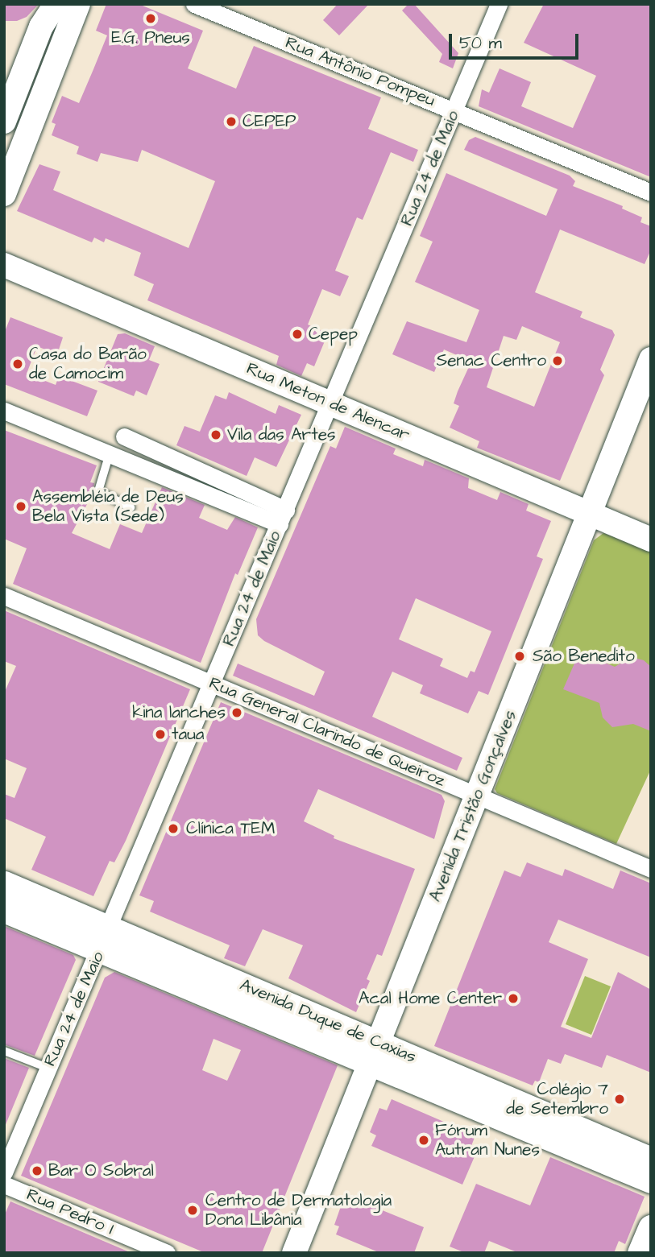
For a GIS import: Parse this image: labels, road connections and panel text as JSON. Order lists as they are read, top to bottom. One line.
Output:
{"streets":{"main road":["Avenida Duque de Caxias"],"street":["Rua Antônio Pompeu","Rua 24 de Maio","Rua Meton de Alencar","Rua General Clarindo de Queiroz","Avenida Tristão Gonçalves","Rua Pedro I"]},"crossings":[["Rua Antônio Pompeu","Rua 24 de Maio"],["Rua 24 de Maio","Rua Meton de Alencar"],["Rua 24 de Maio","Rua General Clarindo de Queiroz"],["Rua 24 de Maio","Avenida Duque de Caxias"],["Rua Meton de Alencar","Avenida Tristão Gonçalves"],["Rua General Clarindo de Queiroz","Avenida Tristão Gonçalves"],["Avenida Tristão Gonçalves","Avenida Duque de Caxias"]],"places":["E.G. Pneus","CEPEP","Cepep","Senac Centro","Casa do Barão de Camocim","Vila das Artes","Assembléia de Deus Bela Vista (Sede)","São Benedito","kina lanches","taua","Clínica TEM","Acal Home Center","Colégio 7 de Setembro","Fórum Autran Nunes","Bar O Sobral","Centro de Dermatologia Dona Libânia"],"scale_bar":"50 m"}
